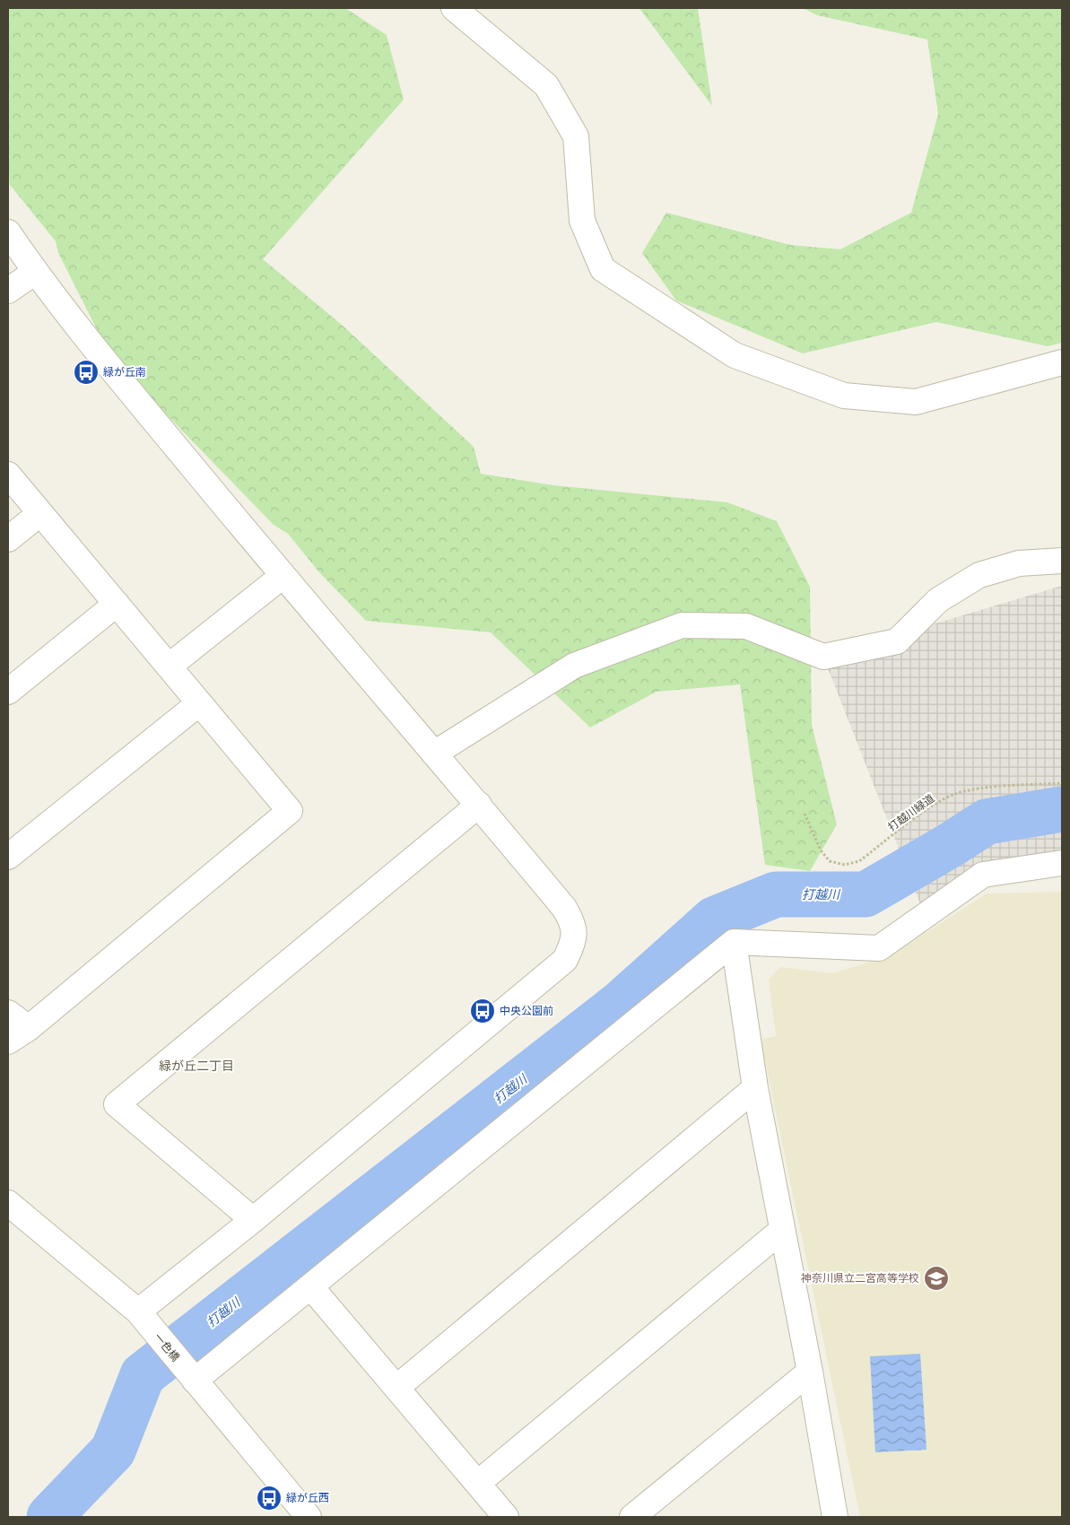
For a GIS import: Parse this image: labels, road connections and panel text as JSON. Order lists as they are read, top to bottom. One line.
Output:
{"streets":{"street":["一色橋"],"path":["打越川緑道"]},"districts":["緑が丘二丁目"],"water":["打越川"],"places":{"bus stop":["緑が丘南","中央公園前","緑が丘西"],"school or university":["神奈川県立二宮高等学校"]}}
